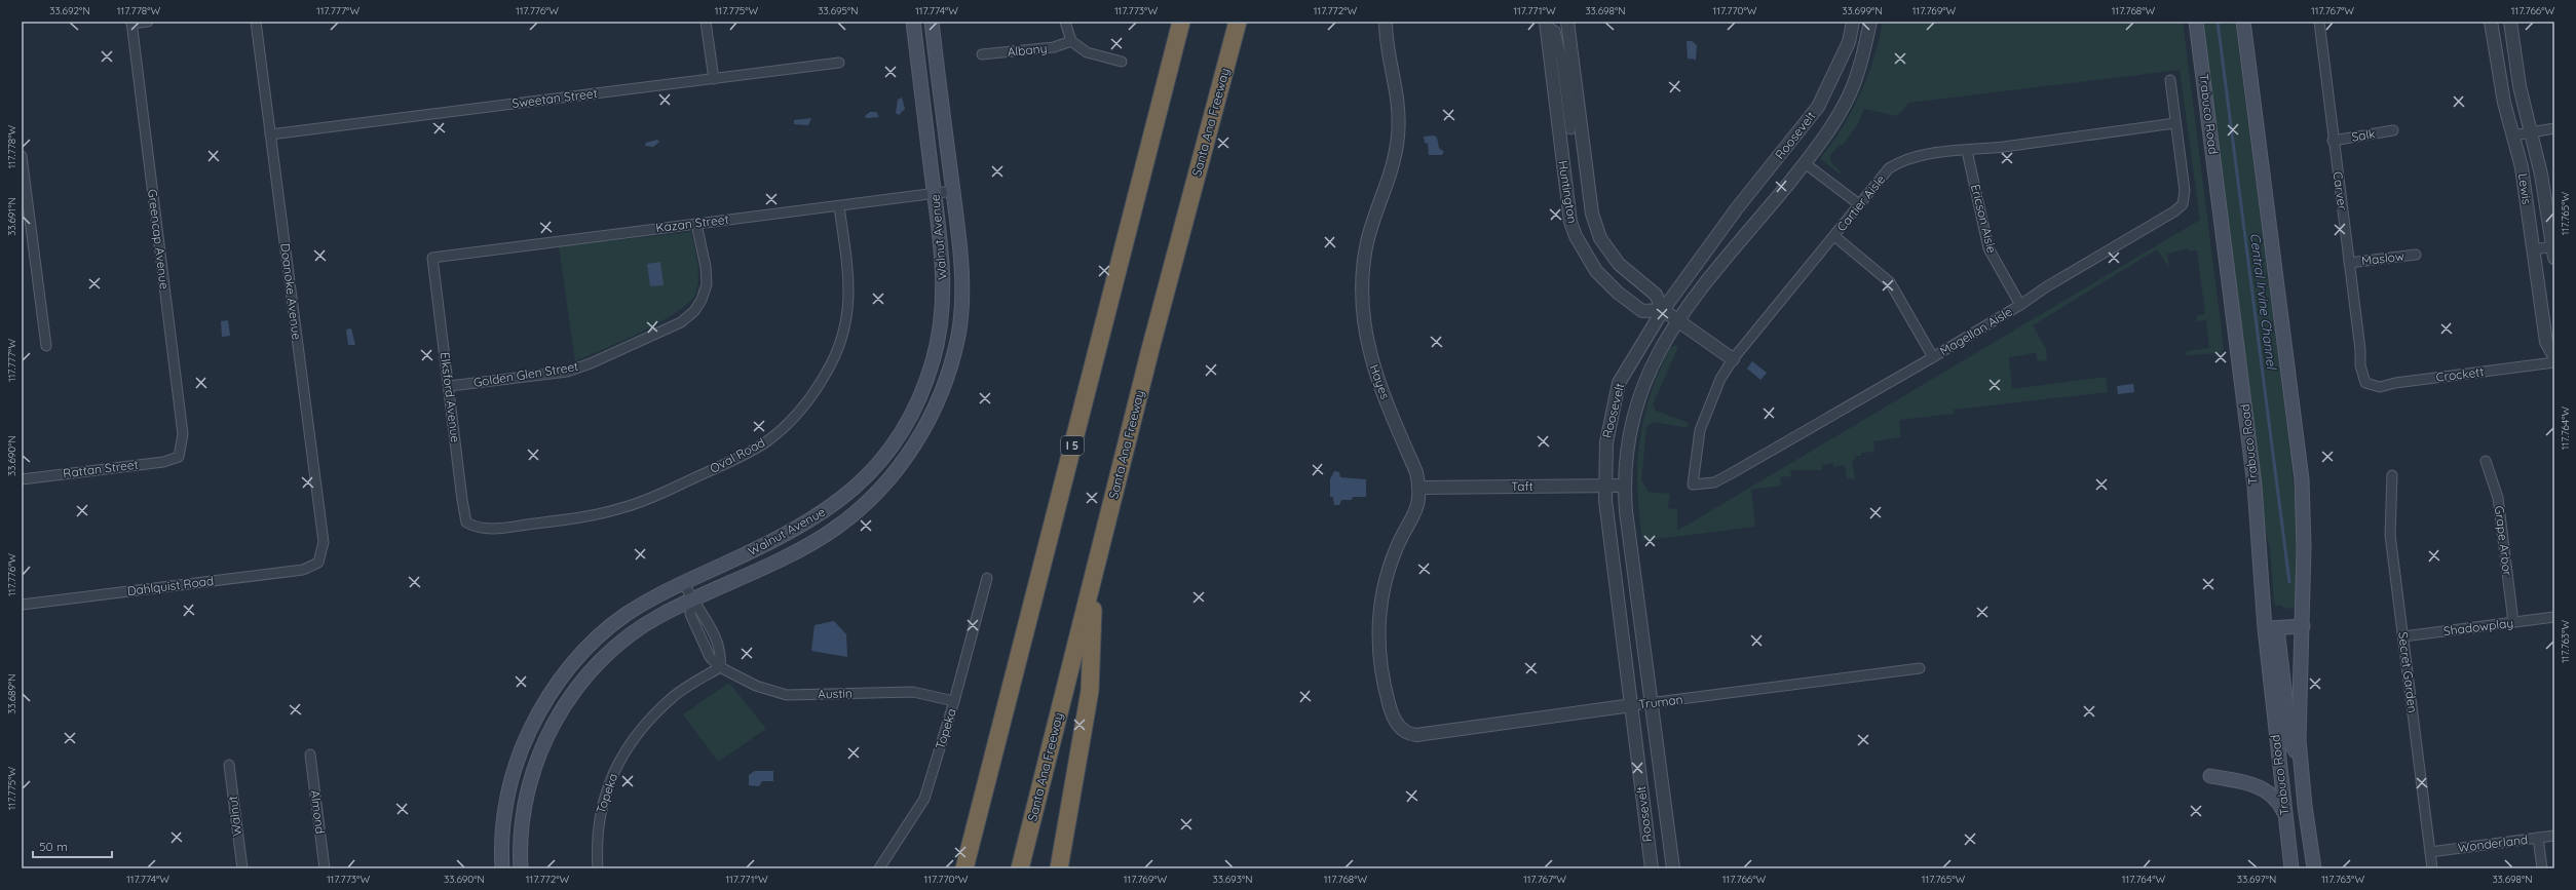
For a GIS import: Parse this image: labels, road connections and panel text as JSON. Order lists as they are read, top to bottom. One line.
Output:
{"streets":{"highway":["Santa Ana Freeway","I 5"],"main road":["Trabuco Road","Walnut Avenue"],"street":["Albany","Sweetan Street","Roosevelt","Salk","Lewis","Carver","Huntington","Cartier Aisle","Ericson Aisle","Kazan Street","Greencap Avenue","Maslow","Doanoke Avenue","Magellan Aisle","Golden Glen Street","Crockett","Hayes","Elksford Avenue","Oval Road","Rattan Street","Taft","Grape Arbor","Dahlquist Road","Shadowplay","Secret Garden","Austin","Truman","Topeka","Almond","Walnut","Wonderland"]},"crossings":[["Sweetan Street","Doanoke Avenue"],["Roosevelt","Huntington"],["Roosevelt","Taft"],["Roosevelt","Truman"],["Salk","Carver"],["Carver","Maslow"],["Carver","Crockett"],["Huntington","Cartier Aisle"],["Cartier Aisle","Ericson Aisle"],["Cartier Aisle","Magellan Aisle"],["Ericson Aisle","Magellan Aisle"],["Kazan Street","Walnut Avenue"],["Kazan Street","Golden Glen Street"],["Kazan Street","Elksford Avenue"],["Kazan Street","Oval Road"],["Walnut Avenue","Austin"],["Greencap Avenue","Rattan Street"],["Doanoke Avenue","Dahlquist Road"],["Golden Glen Street","Elksford Avenue"],["Hayes","Taft"],["Hayes","Truman"],["Elksford Avenue","Oval Road"],["Grape Arbor","Shadowplay"],["Shadowplay","Secret Garden"],["Secret Garden","Wonderland"],["Austin","Topeka"]],"water":["Central Irvine Channel"],"scale_bar":"50 m","coordinates":["33.692°N","117.778°W","117.777°W","117.776°W","117.775°W","33.695°N","117.774°W","117.773°W","117.772°W","117.771°W","33.698°N","117.770°W","33.699°N","117.769°W","117.768°W","117.767°W","117.766°W","117.765°W","33.691°N","117.764°W","33.690°N","117.763°W","33.689°N","33.693°N","33.697°N"]}
